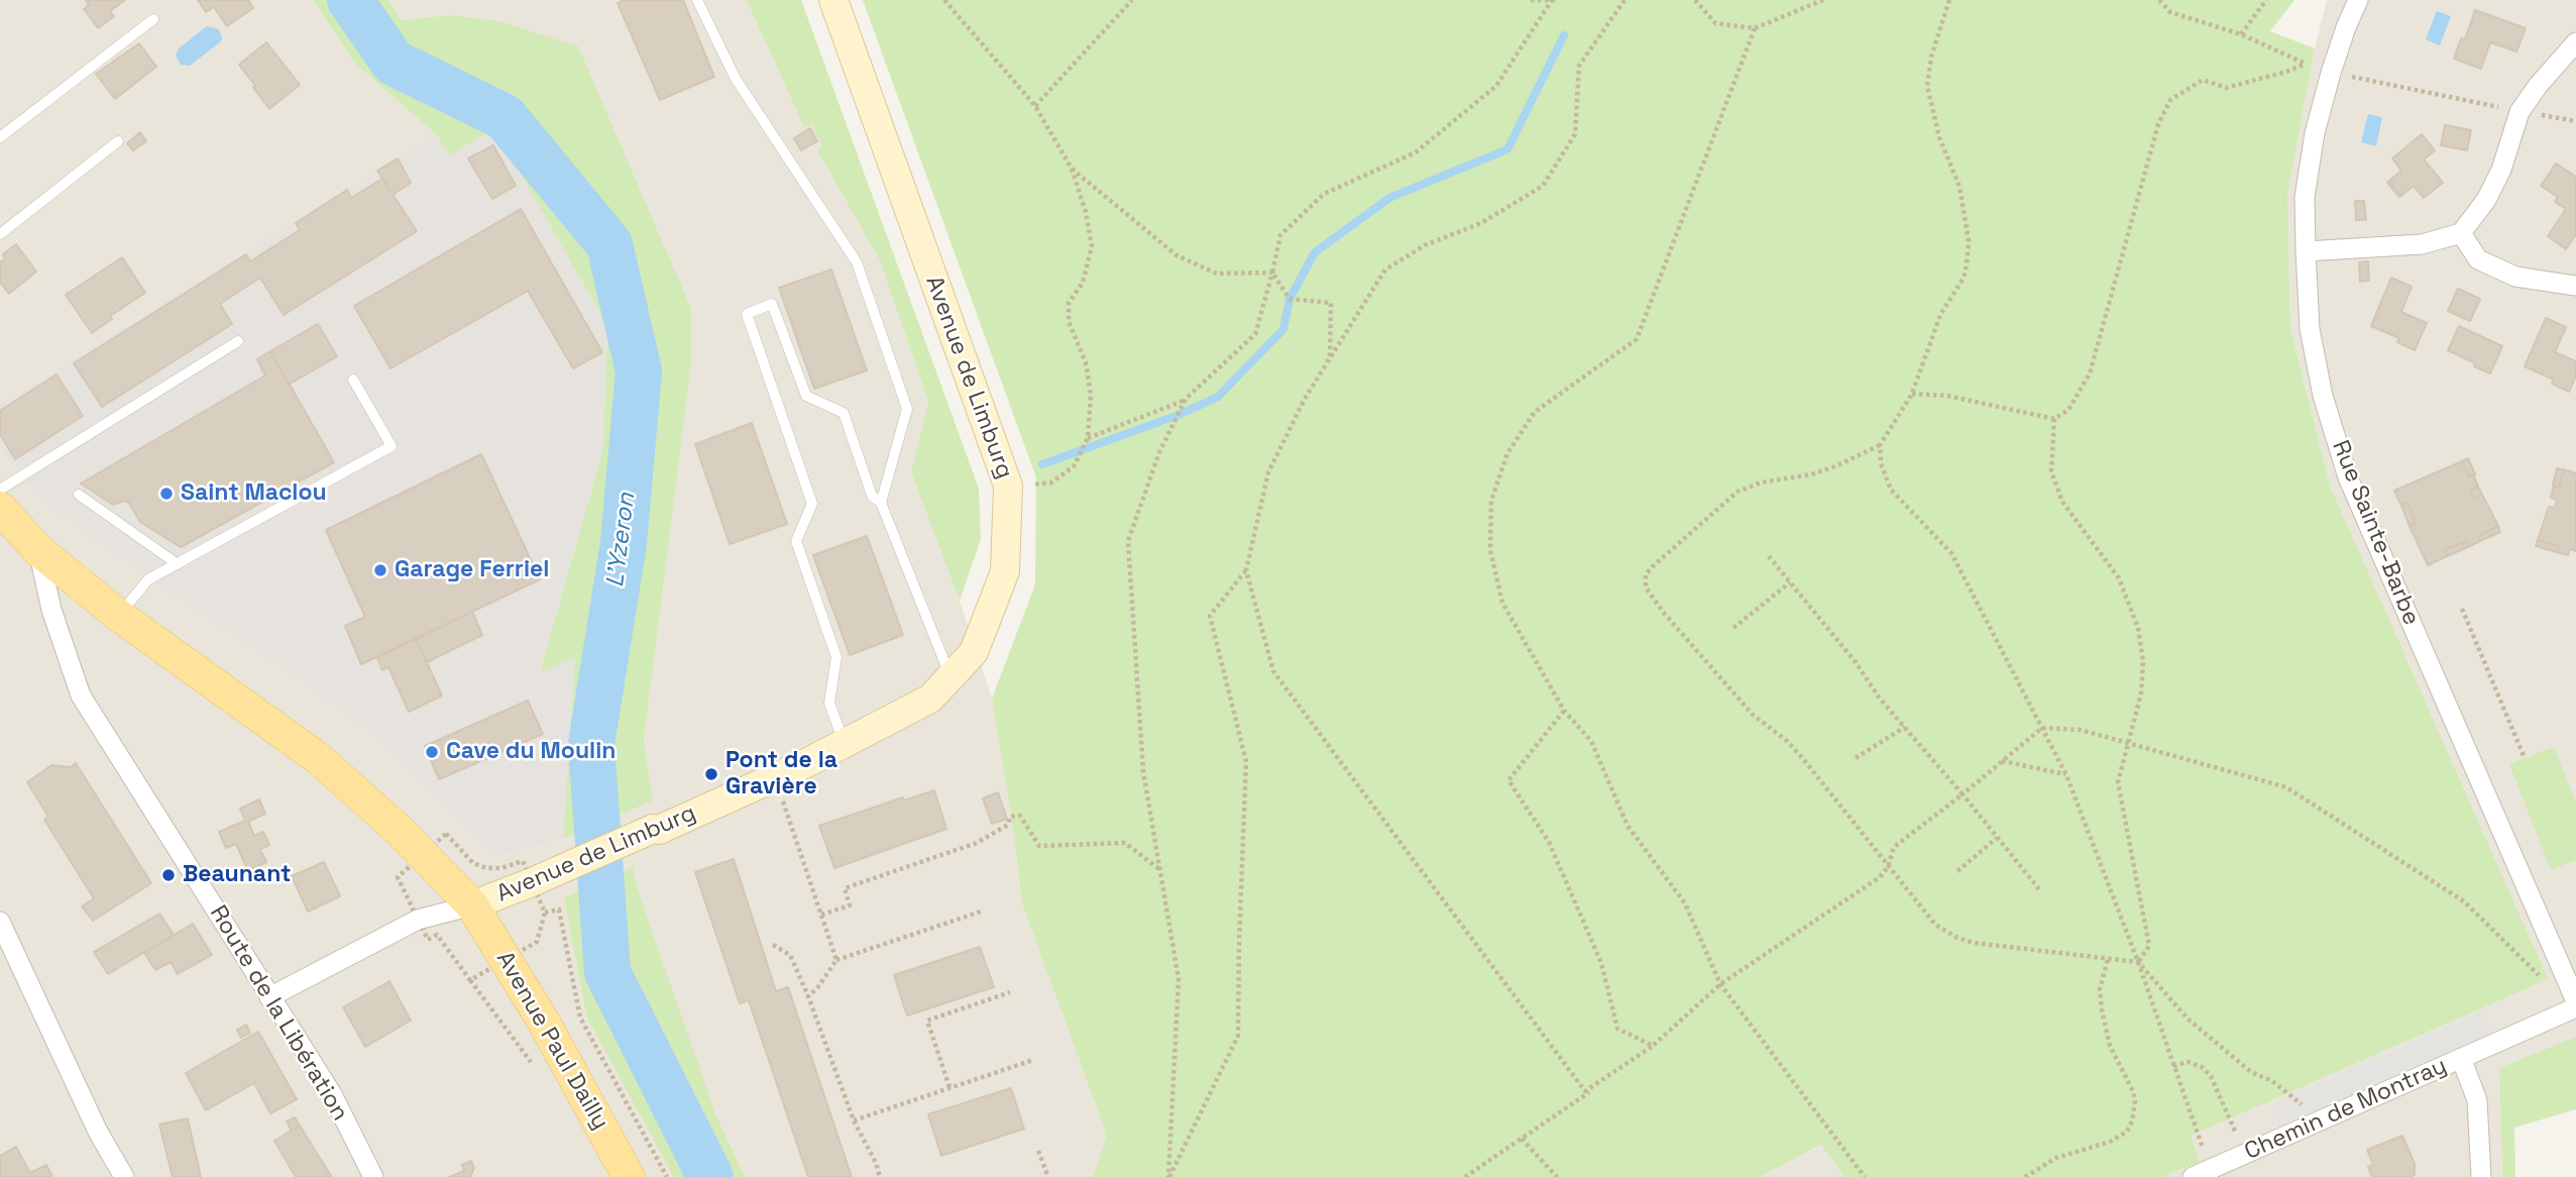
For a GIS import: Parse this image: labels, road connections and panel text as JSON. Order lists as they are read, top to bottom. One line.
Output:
{"streets":{"main road":["Route de la Libération","Avenue Paul Dailly"],"street":["Avenue de Limburg","Rue Sainte-Barbe","Chemin de Montray"]},"crossings":[["Avenue de Limburg","Route de la Libération"],["Avenue de Limburg","Avenue Paul Dailly"],["Route de la Libération","Avenue Paul Dailly"]],"water":["L'Yzeron"],"places":["Saint Maclou","Garage Ferriel","Cave du Moulin","Pont de la Gravière","Beaunant"]}
